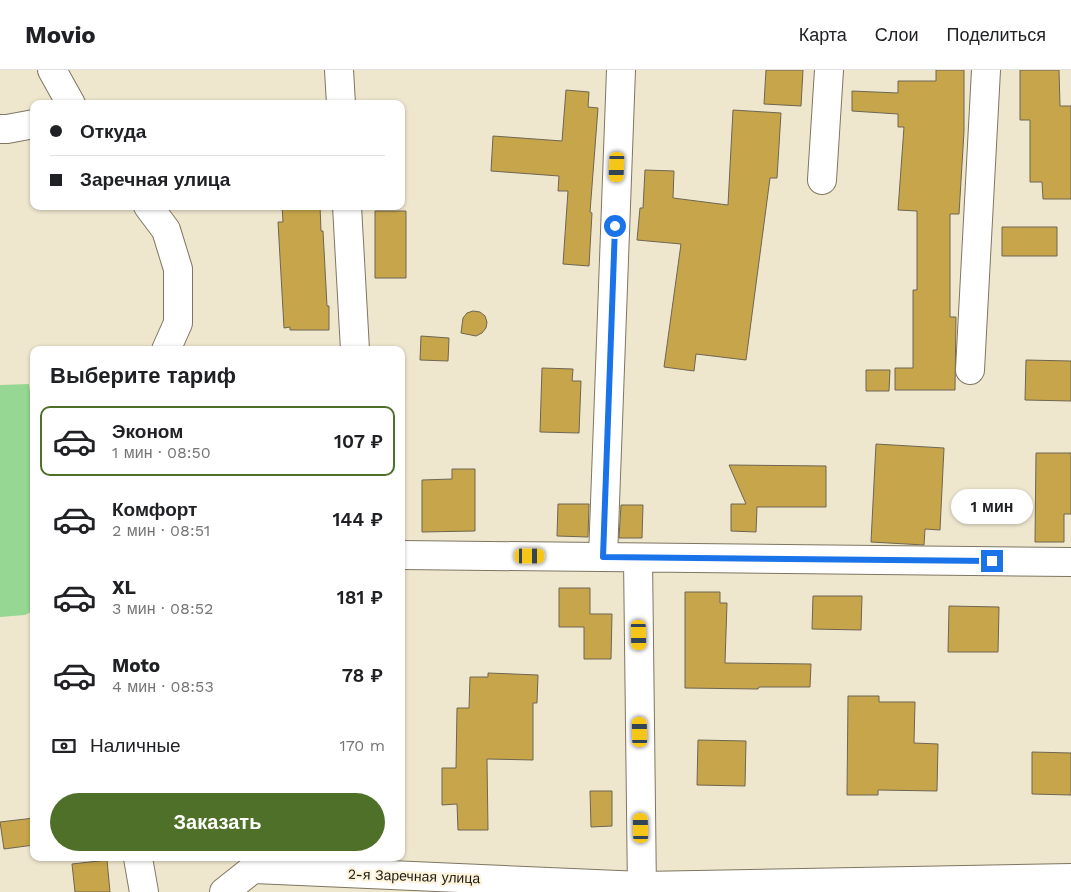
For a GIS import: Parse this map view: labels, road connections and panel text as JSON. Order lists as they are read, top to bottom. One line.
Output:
{"streets":{"street":["2-я Заречная улица"]},"page":{"header":"Movio","nav":["Карта","Слои","Поделиться"],"banner":["Откуда","Заречная улица"],"heading":"Выберите тариф","list":[{"name":"Эконом","note":"1 мин · 08:50","value":"107 ₽"},{"name":"Комфорт","note":"2 мин · 08:51","value":"144 ₽"},{"name":"XL","note":"3 мин · 08:52","value":"181 ₽"},{"name":"Moto","note":"4 мин · 08:53","value":"78 ₽"}],"bubble":"1 мин","pay":["Наличные","170 m"],"buttons":"Заказать"}}
